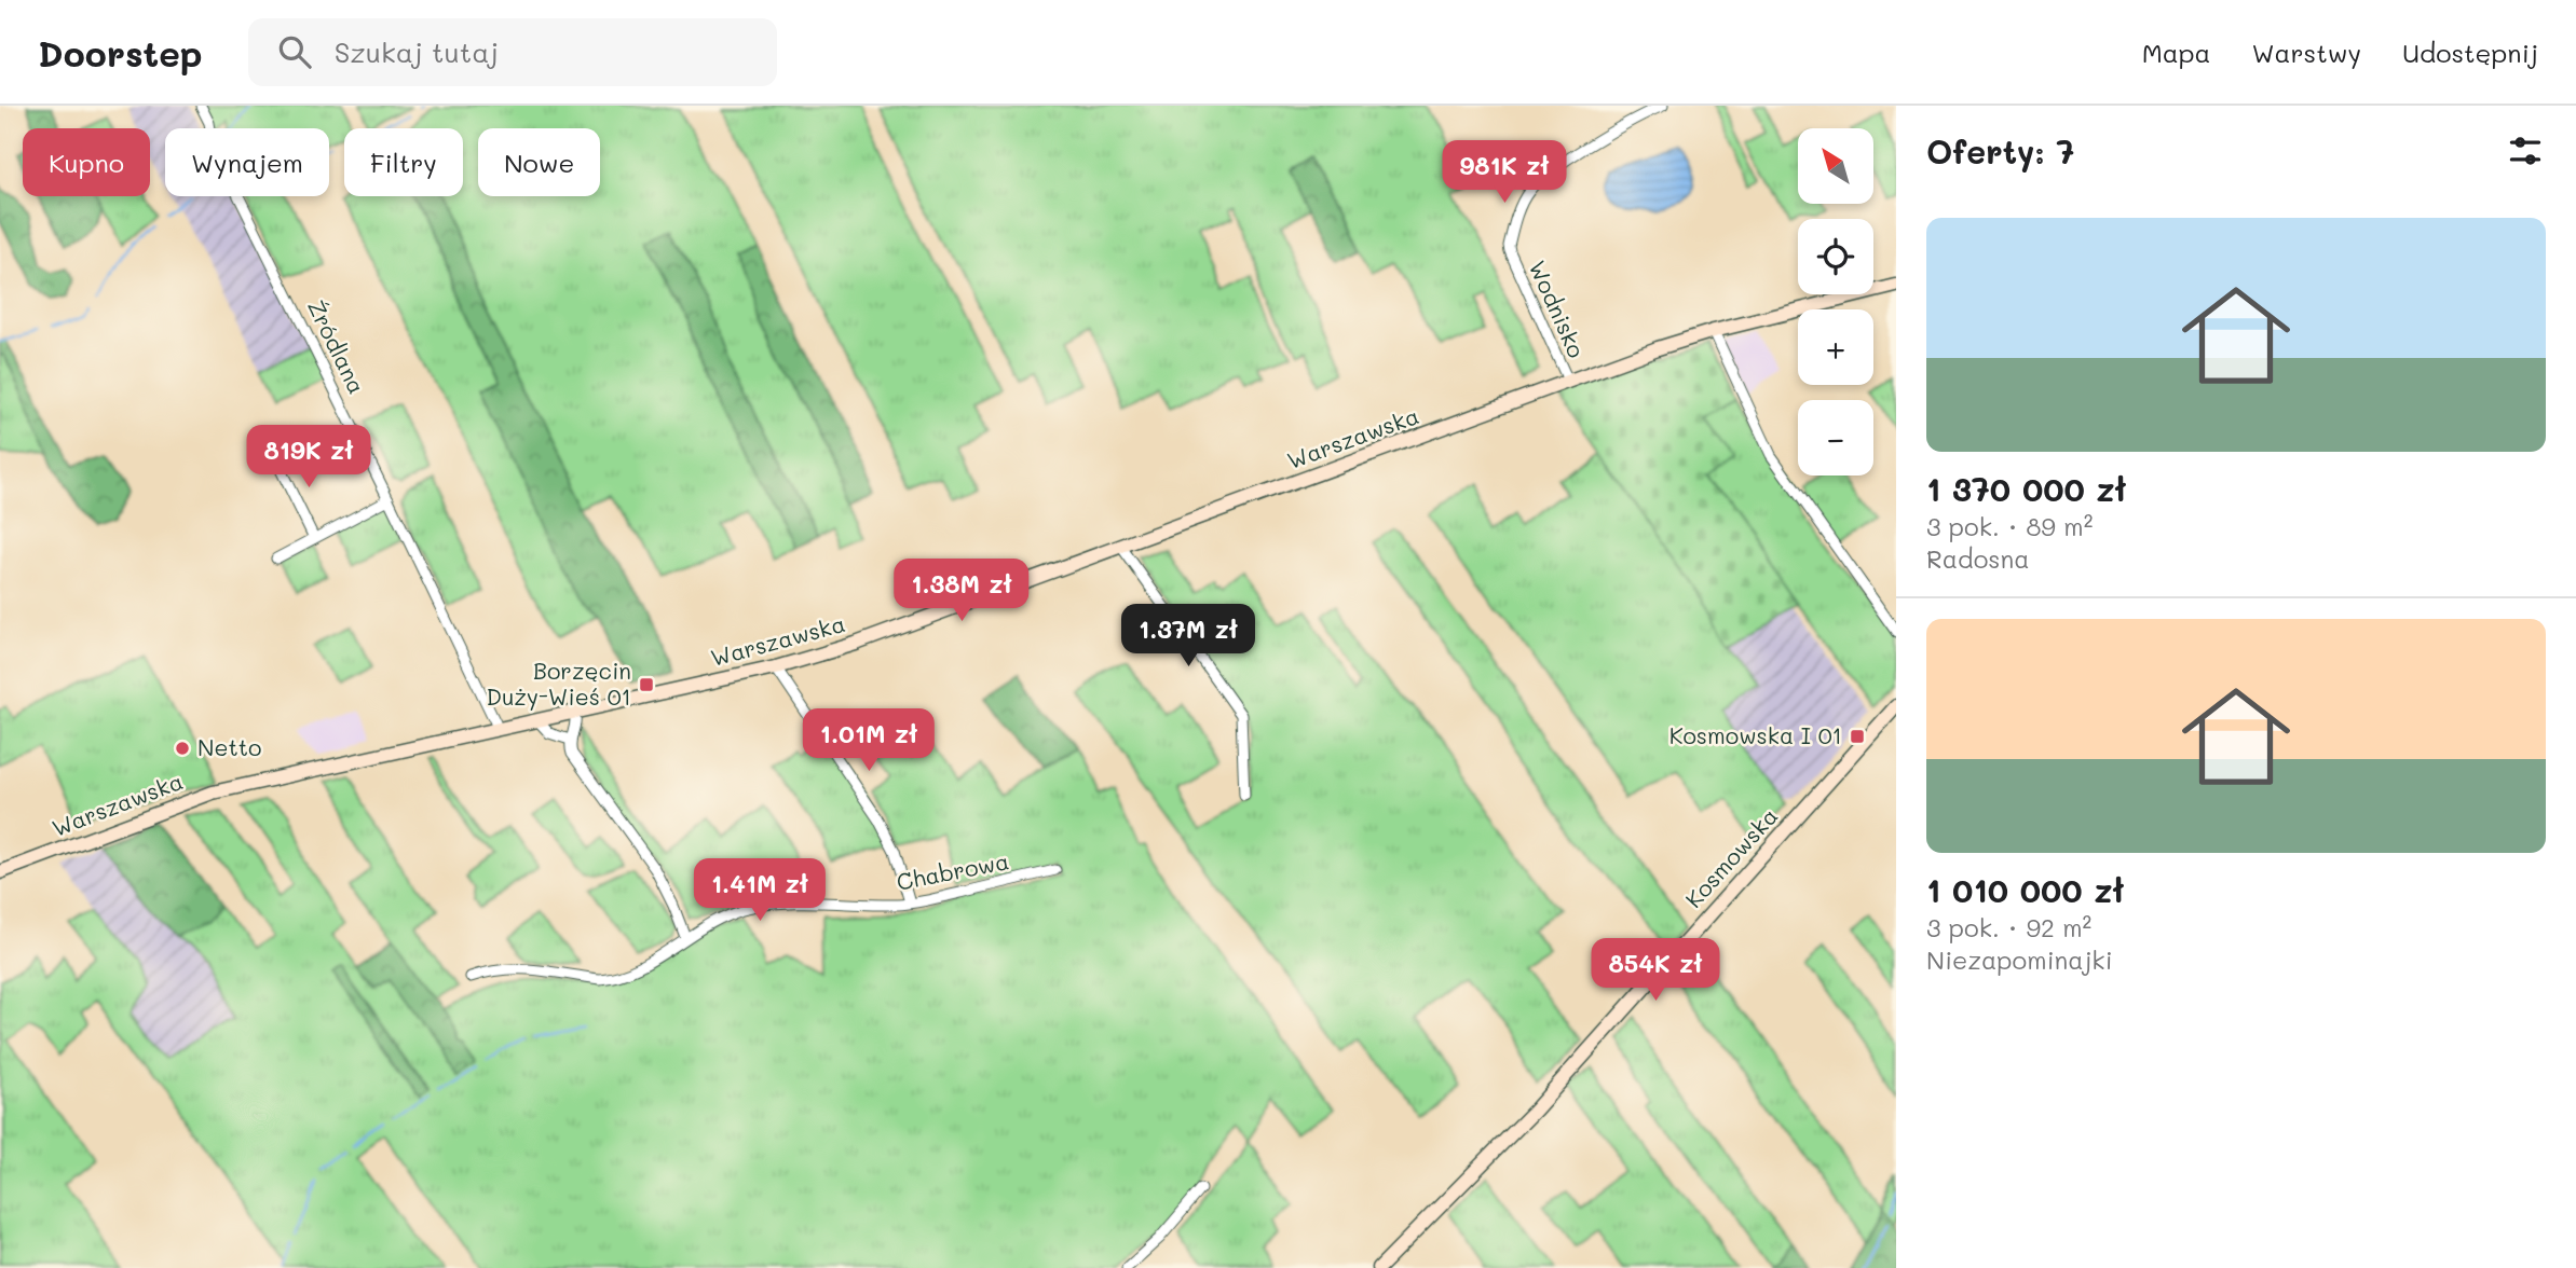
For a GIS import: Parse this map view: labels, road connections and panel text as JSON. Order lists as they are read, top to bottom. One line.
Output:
{"streets":{"main road":["Warszawska","Kosmowska"],"street":["Wodnisko","Źródlana","Chabrowa"]},"crossings":[["Wodnisko","Warszawska"],["Źródlana","Warszawska"]],"places":{"transit":["Borzęcin Duży-Wieś 01","Kosmowska I 01"],"other":["Netto"]},"north":"top left","page":{"header":"Doorstep","search":"Szukaj tutaj","nav":["Mapa","Warstwy","Udostępnij"],"heading":"Oferty: 7","map_buttons":["+","−"],"chip":["Kupno","Wynajem","Filtry","Nowe"],"price":["981K zł","819K zł","1.38M zł","1.37M zł","1.01M zł","1.41M zł","854K zł"],"list":[{"name":"1 370 000 zł","note":"3 pok. · 89 m² · Radosna"},{"name":"1 010 000 zł","note":"3 pok. · 92 m² · Niezapominajki"}]}}
